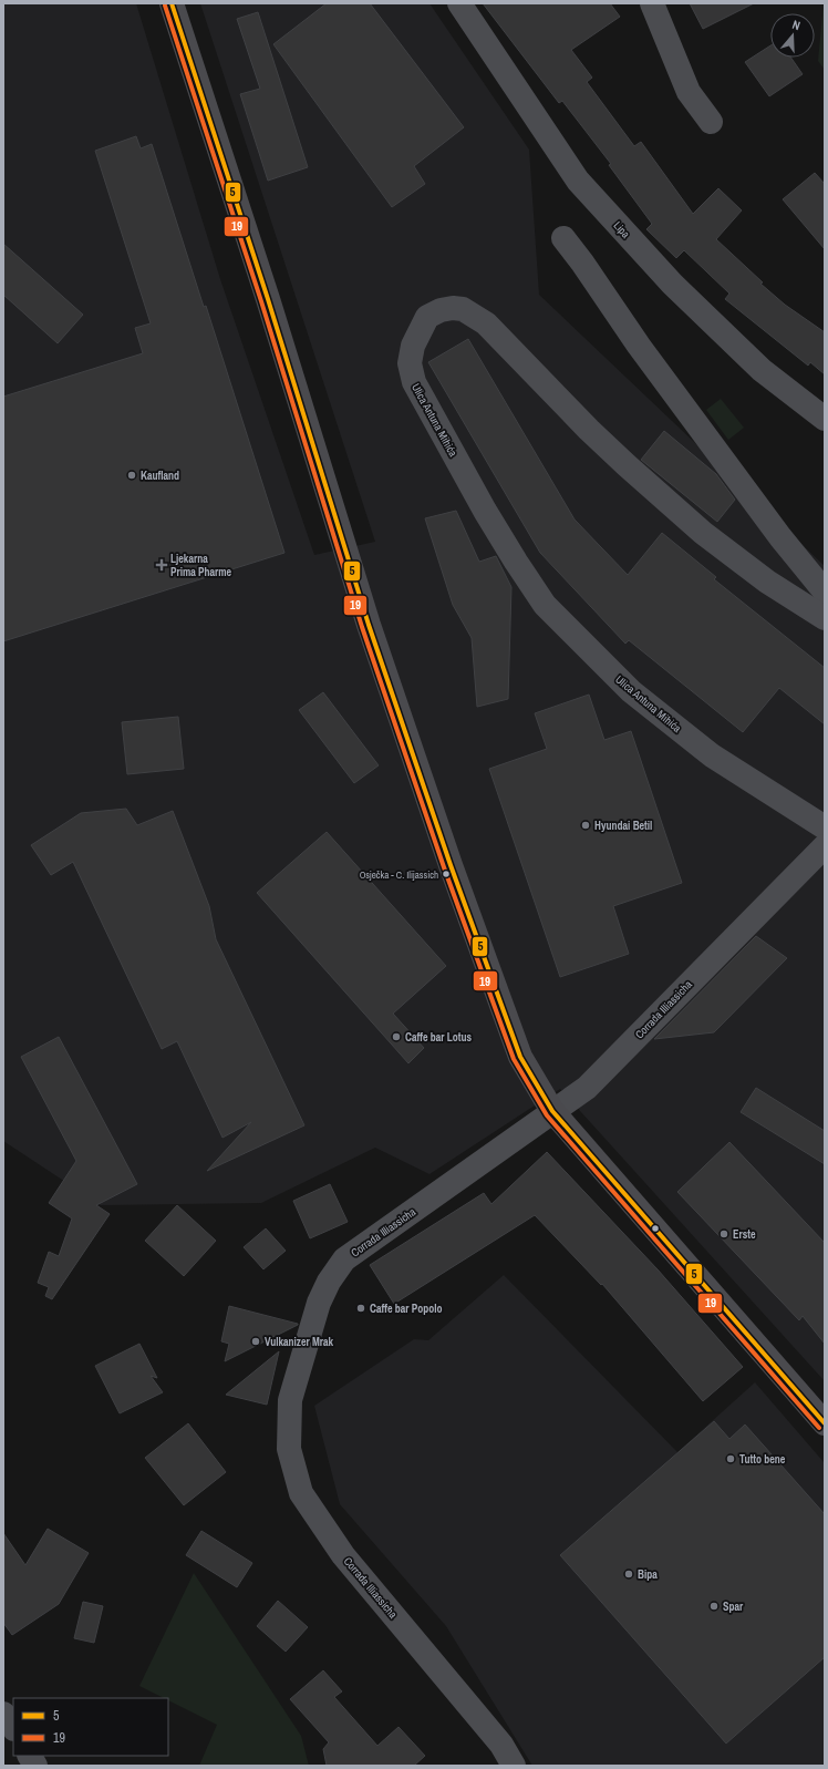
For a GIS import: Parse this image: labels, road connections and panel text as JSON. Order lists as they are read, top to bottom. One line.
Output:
{"streets":{"street":["Lipa","Ulica Antuna Mihića","Corrada Illiassicha"]},"places":{"other":["Kaufland","Hyundai Betil","Osječka - C. Ilijassich","Caffe bar Lotus","Erste","Caffe bar Popolo","Vulkanizer Mrak","Tutto bene","Bipa","Spar"],"health":["Ljekarna Prima Pharme"]},"lines":["transit line 5","transit line 19"],"legend":["5","19"],"north":"top"}
